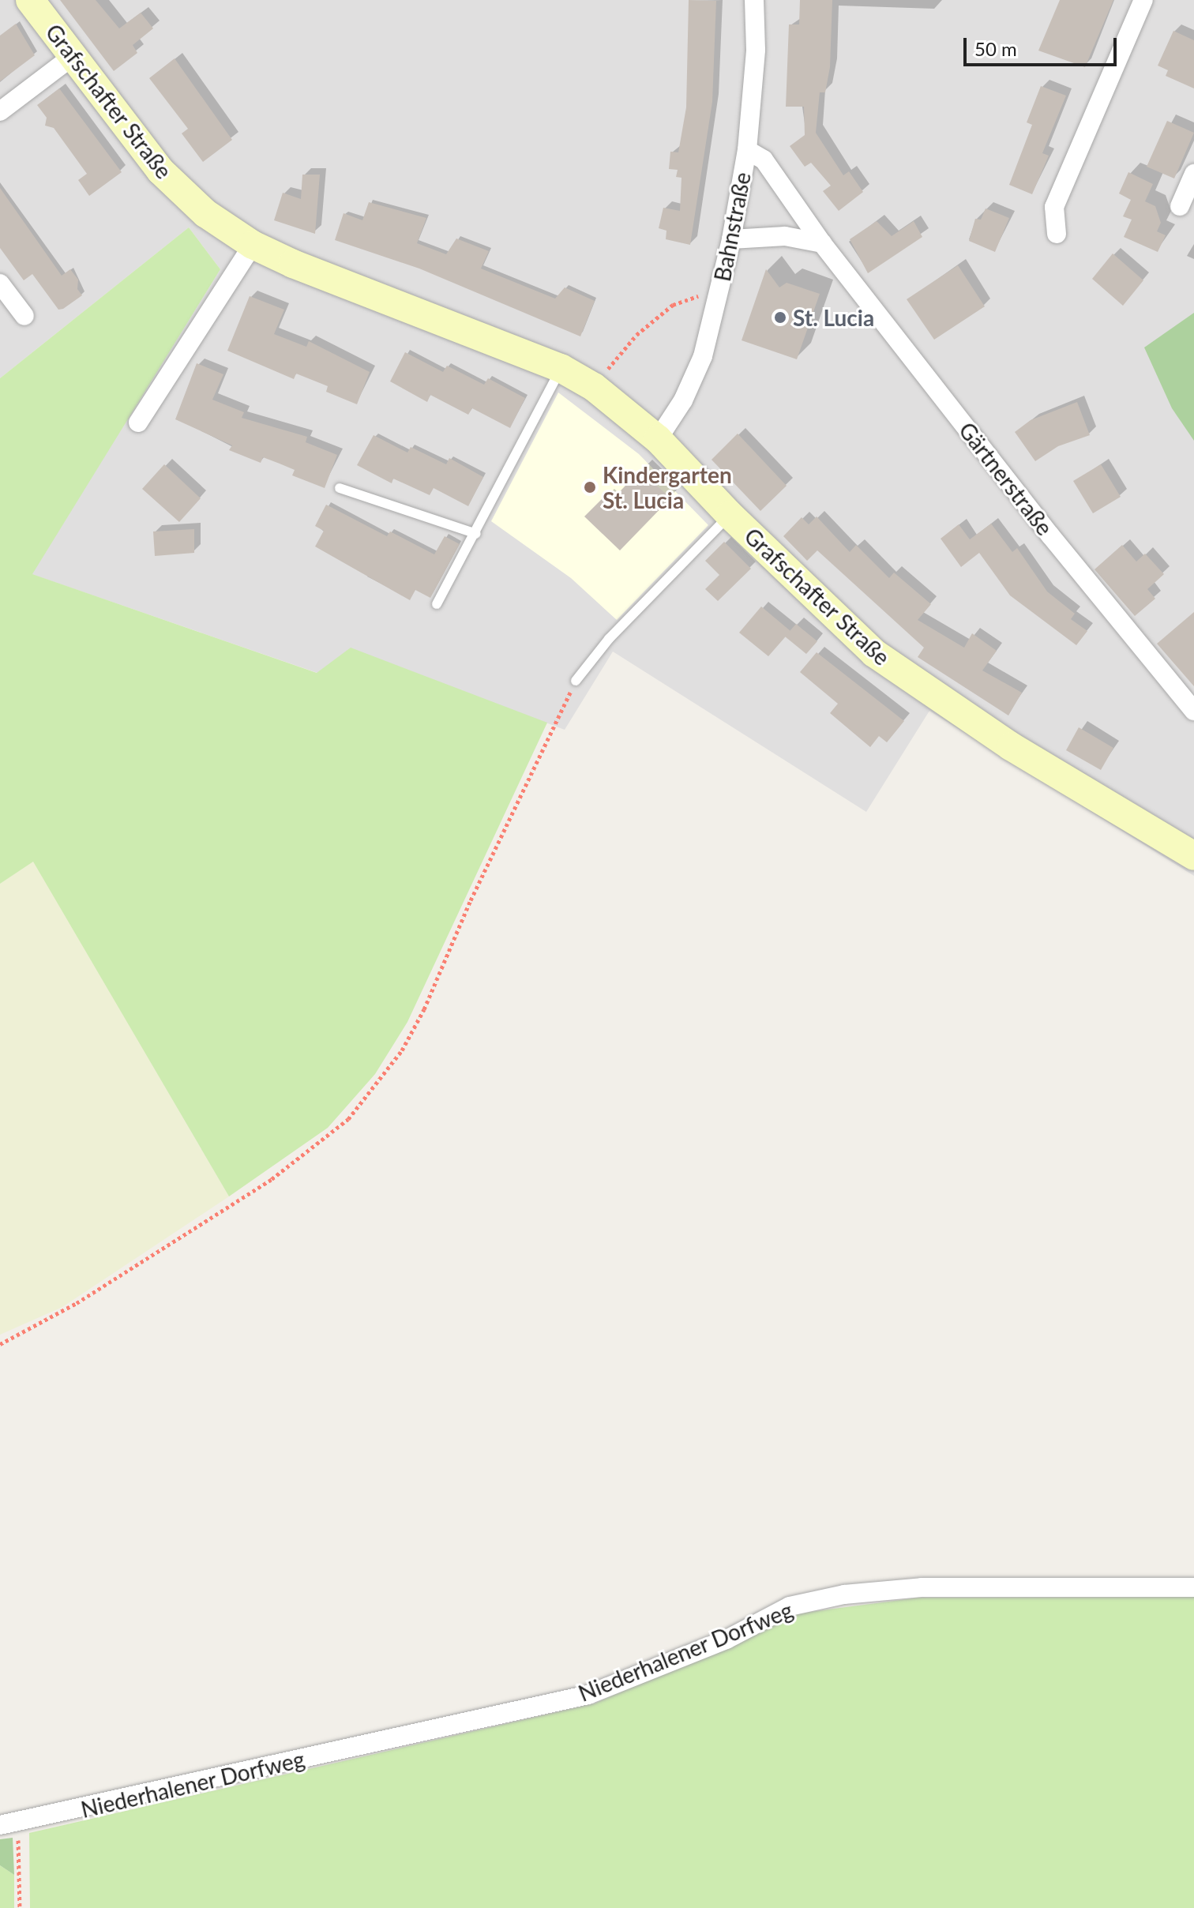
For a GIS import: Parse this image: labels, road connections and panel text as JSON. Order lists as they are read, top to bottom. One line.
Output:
{"streets":{"main road":["Grafschafter Straße"],"street":["Bahnstraße","Gärtnerstraße","Niederhalener Dorfweg"]},"crossings":[["Grafschafter Straße","Bahnstraße"],["Bahnstraße","Gärtnerstraße"]],"places":["St. Lucia","Kindergarten St. Lucia"],"scale_bar":"50 m"}
